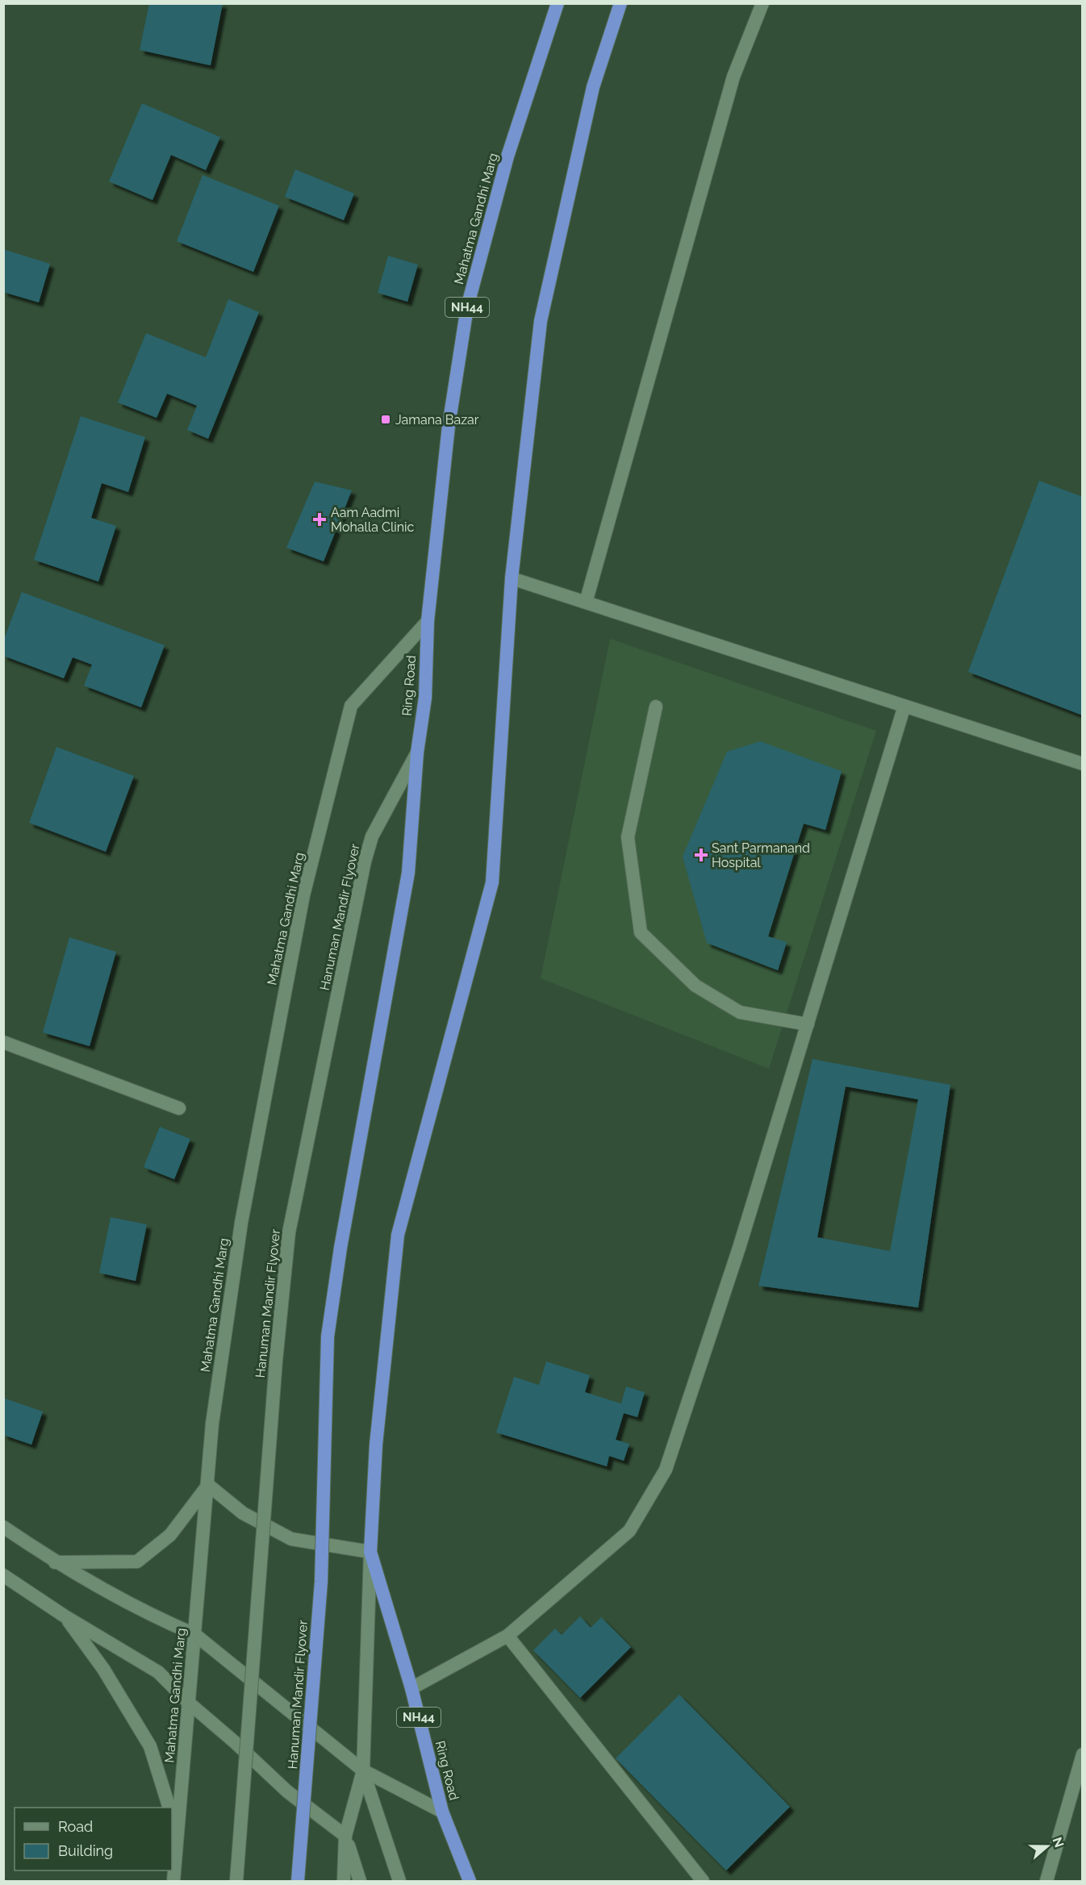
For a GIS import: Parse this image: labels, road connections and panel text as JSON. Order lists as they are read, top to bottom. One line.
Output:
{"streets":{"highway":["Mahatma Gandhi Marg","NH44","Ring Road","Hanuman Mandir Flyover"]},"crossings":[["Mahatma Gandhi Marg","Ring Road"],["Ring Road","Hanuman Mandir Flyover"]],"places":{"transit":["Jamana Bazar"],"health":["Aam Aadmi Mohalla Clinic","Sant Parmanand Hospital"]},"legend":["Road","Building"],"north":"right"}
